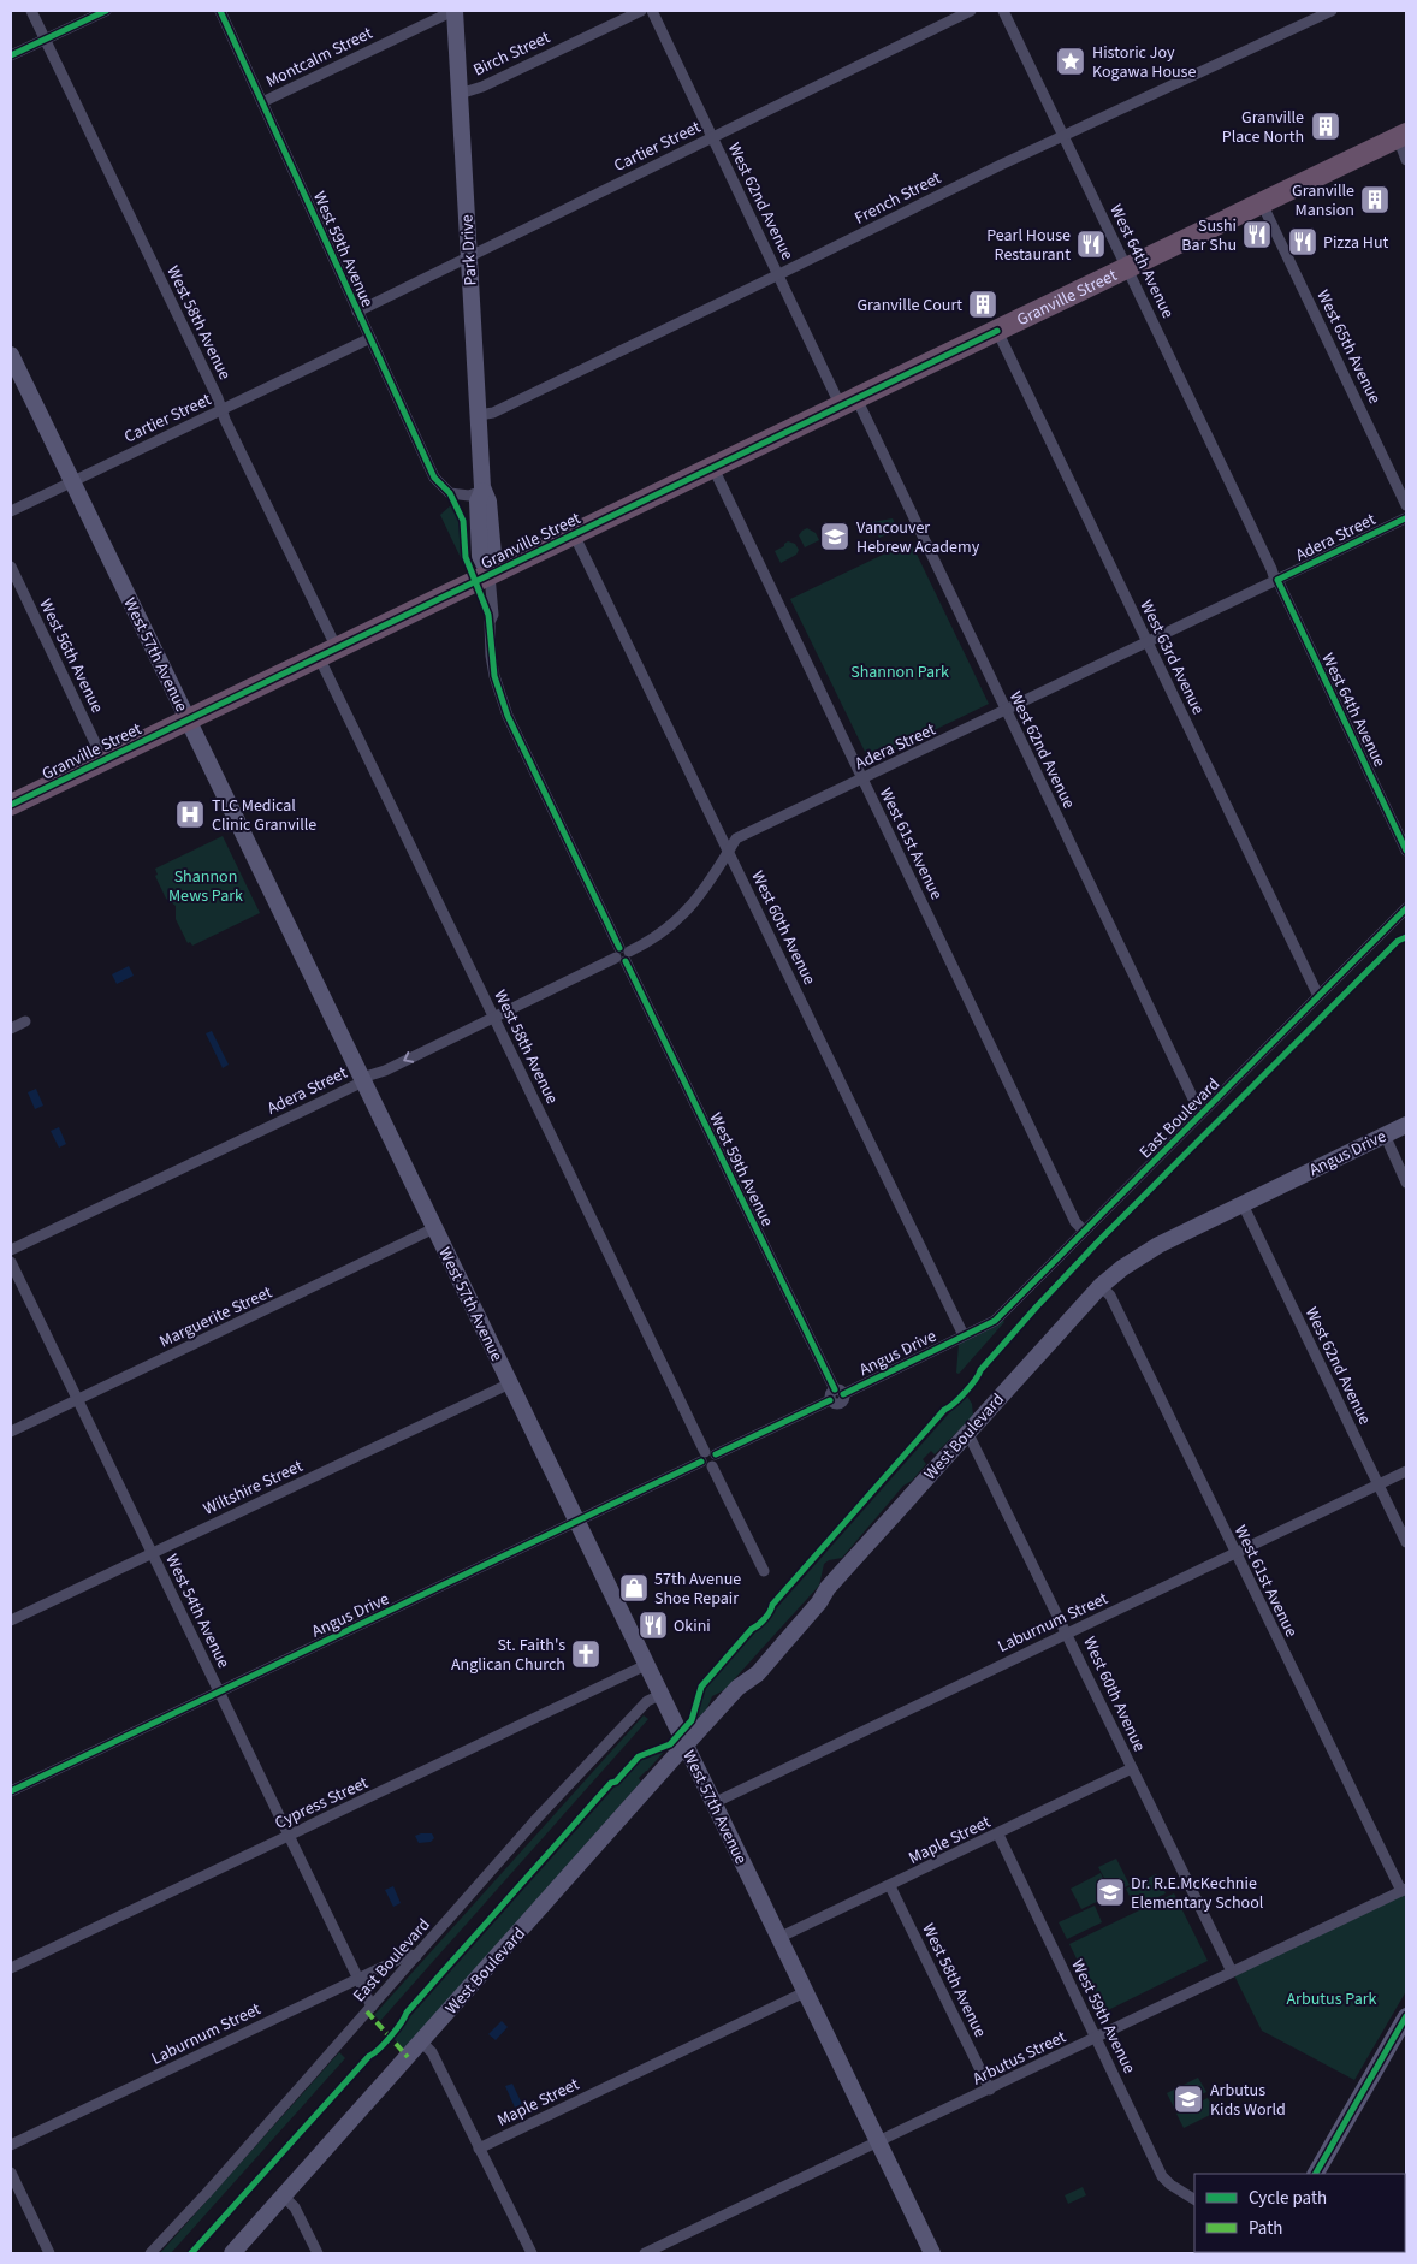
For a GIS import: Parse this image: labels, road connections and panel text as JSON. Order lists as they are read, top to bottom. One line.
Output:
{"streets":{"highway":["Granville Street"],"street":["Birch Street","Montcalm Street","Cartier Street","French Street","West 62nd Avenue","West 59th Avenue","Park Drive","West 64th Avenue","West 58th Avenue","West 65th Avenue","Adera Street","West 57th Avenue","West 56th Avenue","West 63rd Avenue","West 61st Avenue","West 60th Avenue","East Boulevard","Angus Drive","Marguerite Street","West Boulevard","Wiltshire Street","West 54th Avenue","Laburnum Street","Cypress Street","Maple Street","Arbutus Street"]},"crossings":[["Birch Street","Park Drive"],["Montcalm Street","West 59th Avenue"],["Montcalm Street","Park Drive"],["Cartier Street","West 62nd Avenue"],["Cartier Street","West 59th Avenue"],["Cartier Street","Park Drive"],["Cartier Street","West 58th Avenue"],["Cartier Street","West 57th Avenue"],["French Street","West 62nd Avenue"],["French Street","Park Drive"],["French Street","West 64th Avenue"],["West 62nd Avenue","Granville Street"],["West 62nd Avenue","Adera Street"],["West 62nd Avenue","East Boulevard"],["West 62nd Avenue","Angus Drive"],["West 62nd Avenue","Laburnum Street"],["West 59th Avenue","Park Drive"],["West 59th Avenue","Granville Street"],["West 59th Avenue","Adera Street"],["West 59th Avenue","Angus Drive"],["West 59th Avenue","Maple Street"],["West 59th Avenue","Arbutus Street"],["Park Drive","Granville Street"],["West 64th Avenue","Granville Street"],["West 64th Avenue","Adera Street"],["Granville Street","West 58th Avenue"],["Granville Street","West 65th Avenue"],["Granville Street","West 57th Avenue"],["Granville Street","West 56th Avenue"],["Granville Street","West 63rd Avenue"],["Granville Street","West 61st Avenue"],["Granville Street","West 60th Avenue"],["West 58th Avenue","Adera Street"],["West 58th Avenue","Angus Drive"],["West 58th Avenue","Maple Street"],["West 58th Avenue","Arbutus Street"],["Adera Street","West 57th Avenue"],["Adera Street","West 63rd Avenue"],["Adera Street","West 61st Avenue"],["Adera Street","West 60th Avenue"],["West 57th Avenue","East Boulevard"],["West 57th Avenue","Angus Drive"],["West 57th Avenue","Marguerite Street"],["West 57th Avenue","West Boulevard"],["West 57th Avenue","Wiltshire Street"],["West 57th Avenue","Laburnum Street"],["West 57th Avenue","Cypress Street"],["West 57th Avenue","Maple Street"],["West 57th Avenue","Arbutus Street"],["West 63rd Avenue","East Boulevard"],["West 61st Avenue","East Boulevard"],["West 61st Avenue","Angus Drive"],["West 61st Avenue","West Boulevard"],["West 61st Avenue","Laburnum Street"],["West 61st Avenue","Arbutus Street"],["West 60th Avenue","East Boulevard"],["West 60th Avenue","Angus Drive"],["West 60th Avenue","West Boulevard"],["West 60th Avenue","Laburnum Street"],["West 60th Avenue","Maple Street"],["West 60th Avenue","Arbutus Street"],["East Boulevard","Angus Drive"],["East Boulevard","West 54th Avenue"],["East Boulevard","Laburnum Street"],["Angus Drive","West Boulevard"],["Angus Drive","West 54th Avenue"],["Marguerite Street","West 54th Avenue"],["Wiltshire Street","West 54th Avenue"],["West 54th Avenue","Laburnum Street"],["West 54th Avenue","Cypress Street"]],"parks":["Shannon Park","Shannon Mews Park","Arbutus Park"],"places":{"place":["Historic Joy Kogawa House"],"building":["Granville Place North","Granville Mansion","Granville Court"],"restaurant":["Sushi Bar Shu","Pizza Hut","Pearl House Restaurant","Okini"],"school or university":["Vancouver Hebrew Academy","Dr. R.E.McKechnie Elementary School","Arbutus Kids World"],"hospital":["TLC Medical Clinic Granville"],"shop":["57th Avenue Shoe Repair"],"church":["St. Faith's Anglican Church"]},"legend":["Cycle path","Path"]}
